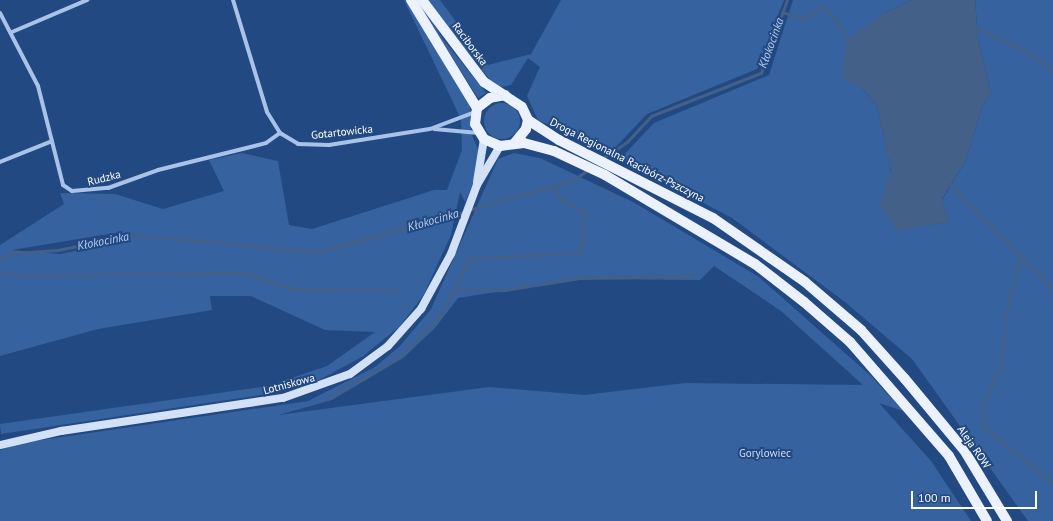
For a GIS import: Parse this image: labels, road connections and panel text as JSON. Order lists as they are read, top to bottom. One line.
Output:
{"streets":{"main road":["Raciborska","Droga Regionalna Racibórz-Pszczyna","Lotniskowa","Aleja ROW"],"street":["Gotartowicka","Rudzka"]},"crossings":[["Raciborska","Gotartowicka"],["Raciborska","Droga Regionalna Racibórz-Pszczyna"],["Raciborska","Lotniskowa"],["Gotartowicka","Droga Regionalna Racibórz-Pszczyna"],["Gotartowicka","Rudzka"],["Gotartowicka","Lotniskowa"],["Droga Regionalna Racibórz-Pszczyna","Lotniskowa"],["Droga Regionalna Racibórz-Pszczyna","Aleja ROW"]],"water":["Kłokocinka"],"parks":["Gorylowiec"],"scale_bar":"100 m"}
